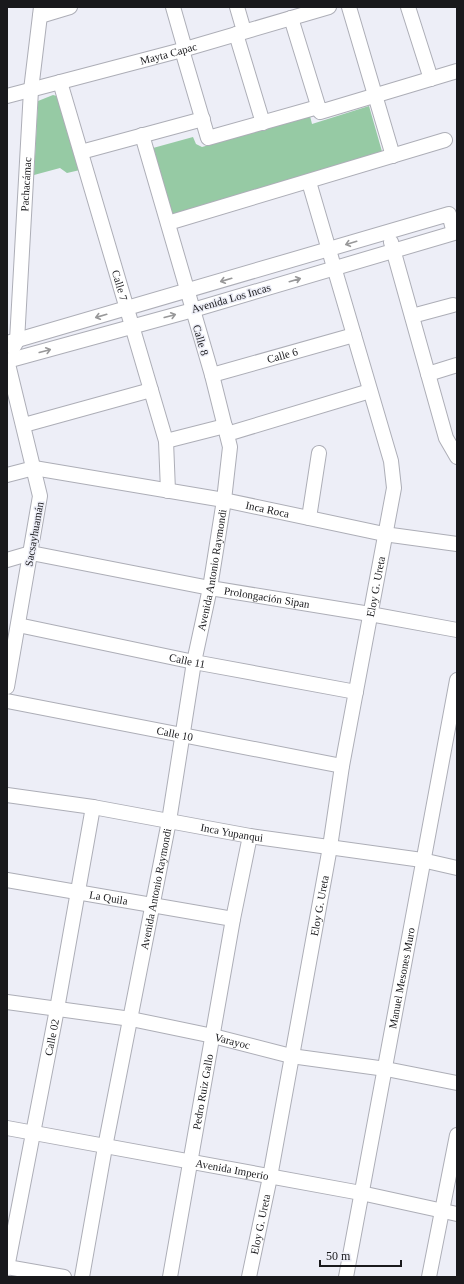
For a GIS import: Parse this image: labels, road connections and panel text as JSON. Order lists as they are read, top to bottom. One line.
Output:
{"streets":{"street":["Mayta Capac","Pachacámac","Calle 7","Avenida Los Incas","Calle 8","Calle 6","Inca Roca","Sacsayhuamán","Avenida Antonio Raymondi","Eloy G. Ureta","Prolongación Sipan","Calle 11","Calle 10","Inca Yupanqui","La Quila","Manuel Mesones Muro","Calle 02","Varayoc","Pedro Ruiz Gallo","Avenida Imperio"]},"crossings":[["Mayta Capac","Pachacámac"],["Mayta Capac","Calle 7"],["Pachacámac","Avenida Los Incas"],["Pachacámac","Sacsayhuamán"],["Calle 7","Avenida Los Incas"],["Calle 7","Inca Roca"],["Avenida Los Incas","Calle 8"],["Avenida Los Incas","Sacsayhuamán"],["Avenida Los Incas","Eloy G. Ureta"],["Calle 8","Calle 6"],["Calle 8","Inca Roca"],["Calle 8","Avenida Antonio Raymondi"],["Calle 6","Eloy G. Ureta"],["Inca Roca","Sacsayhuamán"],["Inca Roca","Avenida Antonio Raymondi"],["Inca Roca","Eloy G. Ureta"],["Sacsayhuamán","Prolongación Sipan"],["Sacsayhuamán","Calle 11"],["Avenida Antonio Raymondi","Prolongación Sipan"],["Avenida Antonio Raymondi","Calle 11"],["Avenida Antonio Raymondi","Calle 10"],["Avenida Antonio Raymondi","Inca Yupanqui"],["Avenida Antonio Raymondi","La Quila"],["Avenida Antonio Raymondi","Varayoc"],["Avenida Antonio Raymondi","Avenida Imperio"],["Eloy G. Ureta","Prolongación Sipan"],["Eloy G. Ureta","Calle 11"],["Eloy G. Ureta","Calle 10"],["Eloy G. Ureta","Inca Yupanqui"],["Eloy G. Ureta","Varayoc"],["Eloy G. Ureta","Avenida Imperio"],["Inca Yupanqui","Manuel Mesones Muro"],["Inca Yupanqui","Calle 02"],["Inca Yupanqui","Pedro Ruiz Gallo"],["La Quila","Calle 02"],["La Quila","Pedro Ruiz Gallo"],["Manuel Mesones Muro","Varayoc"],["Manuel Mesones Muro","Avenida Imperio"],["Calle 02","Varayoc"],["Calle 02","Avenida Imperio"],["Varayoc","Pedro Ruiz Gallo"],["Pedro Ruiz Gallo","Avenida Imperio"]],"scale_bar":"50 m"}
